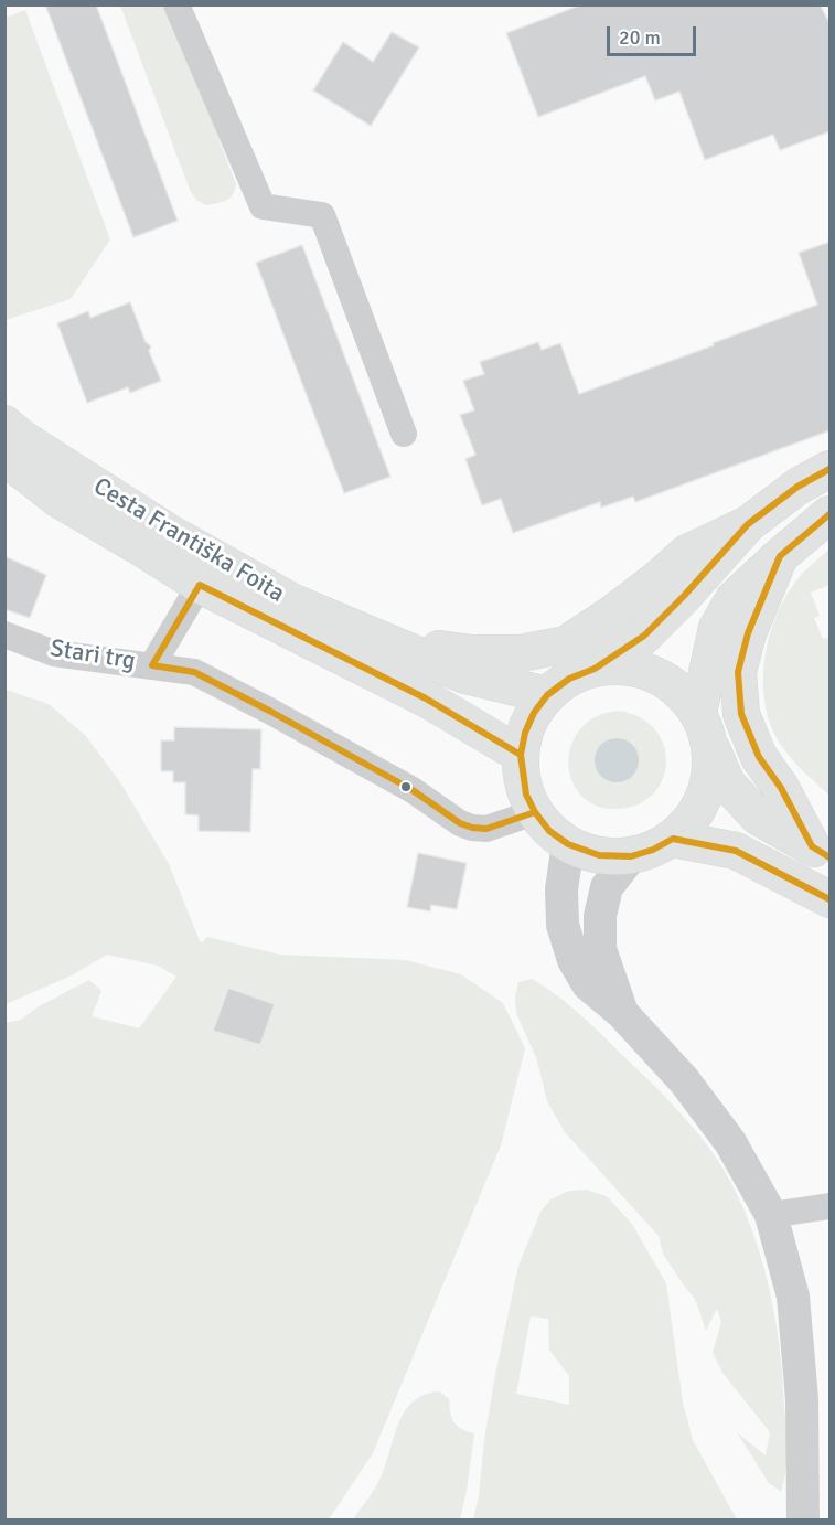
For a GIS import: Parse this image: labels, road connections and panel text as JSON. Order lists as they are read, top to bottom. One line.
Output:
{"streets":{"main road":["Cesta Františka Foita"],"street":["Stari trg"]},"crossings":[["Cesta Františka Foita","Stari trg"]],"scale_bar":"20 m"}
